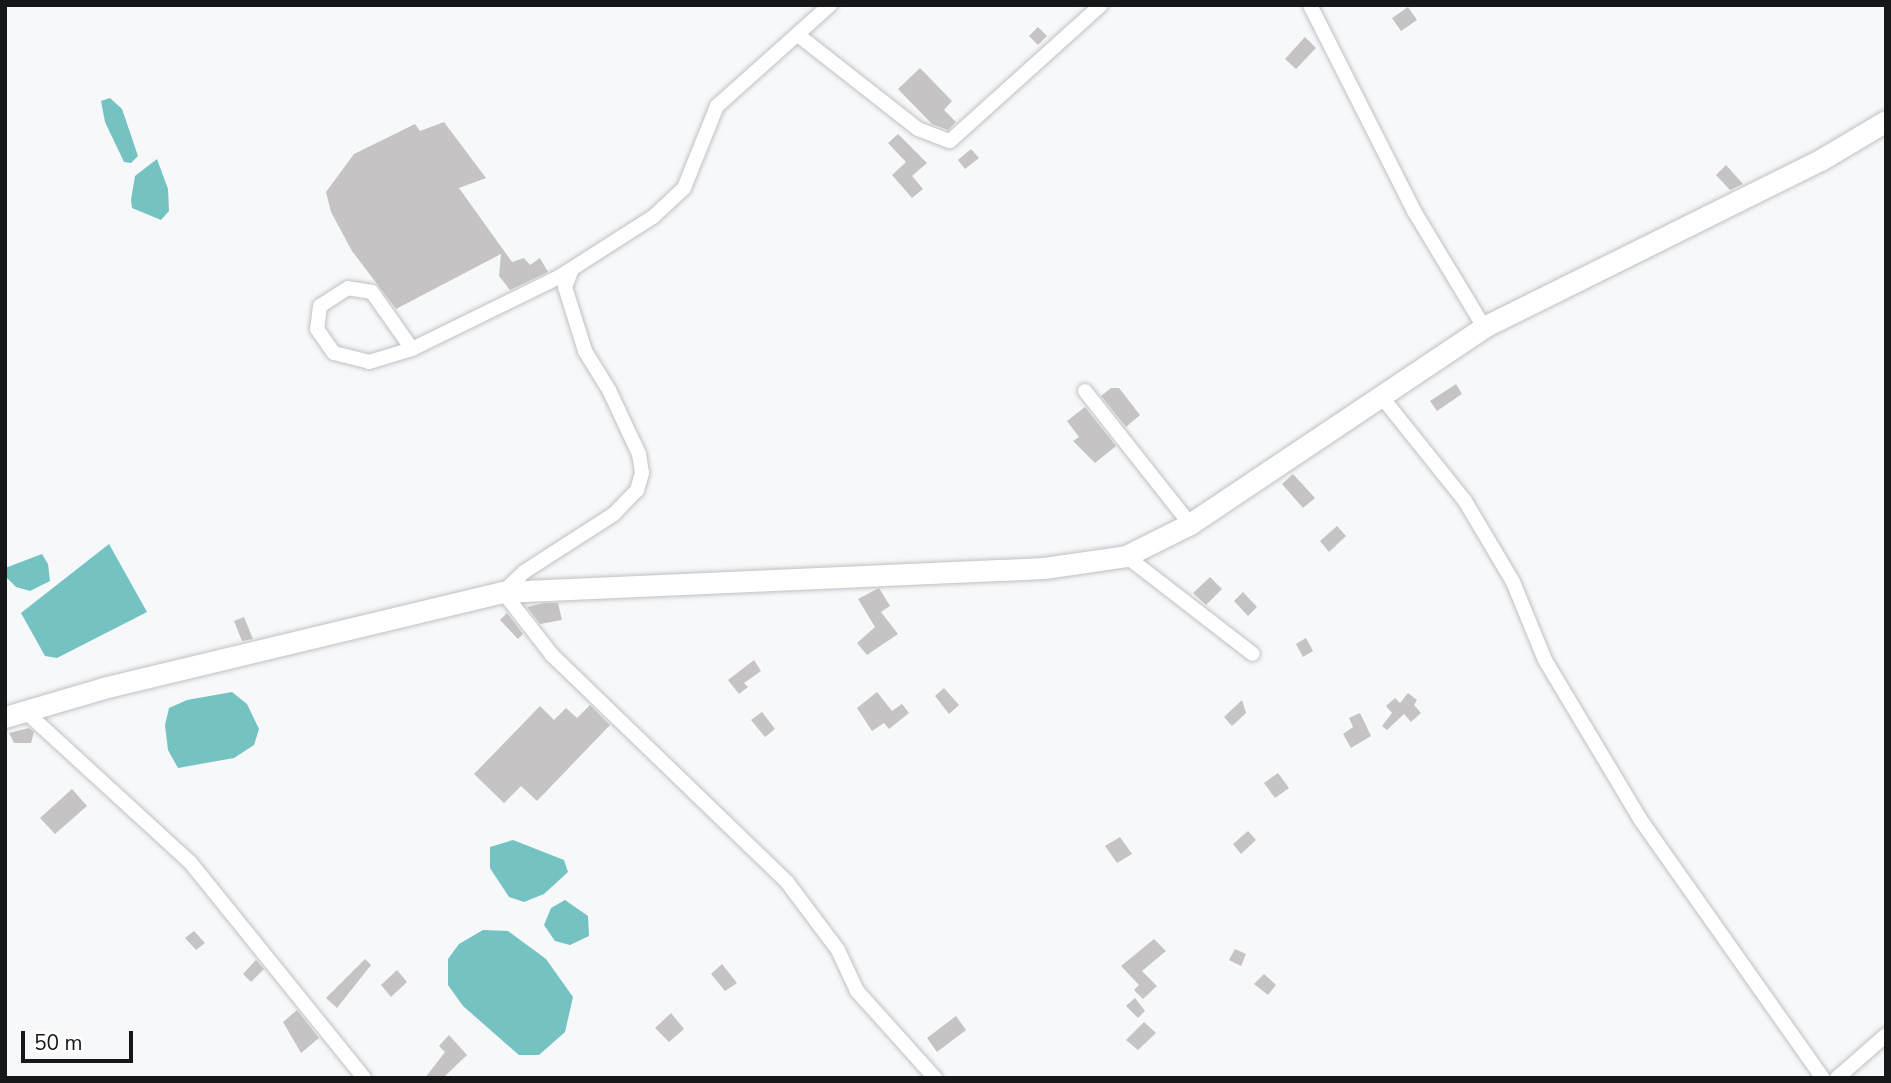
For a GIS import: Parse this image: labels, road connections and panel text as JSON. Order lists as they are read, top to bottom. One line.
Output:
{"scale_bar":"50 m"}
